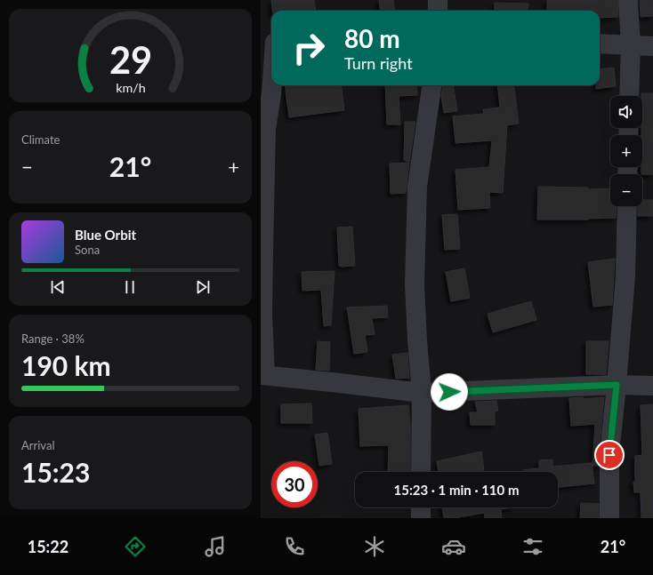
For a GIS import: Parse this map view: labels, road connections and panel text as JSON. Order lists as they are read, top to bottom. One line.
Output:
{"page":{"turn":["80 m","Turn right"],"map_buttons":["+","−"],"tile":["Climate",["Range · 38%","190 km"],["Arrival","15:23"]],"heat":["−","21°","+"],"song":["Blue Orbit","Sona"],"limit":"30","trip":"15:23 · 1 min · 110 m","tabs":["15:22","21°"],"gauge":["29","km/h"]}}
